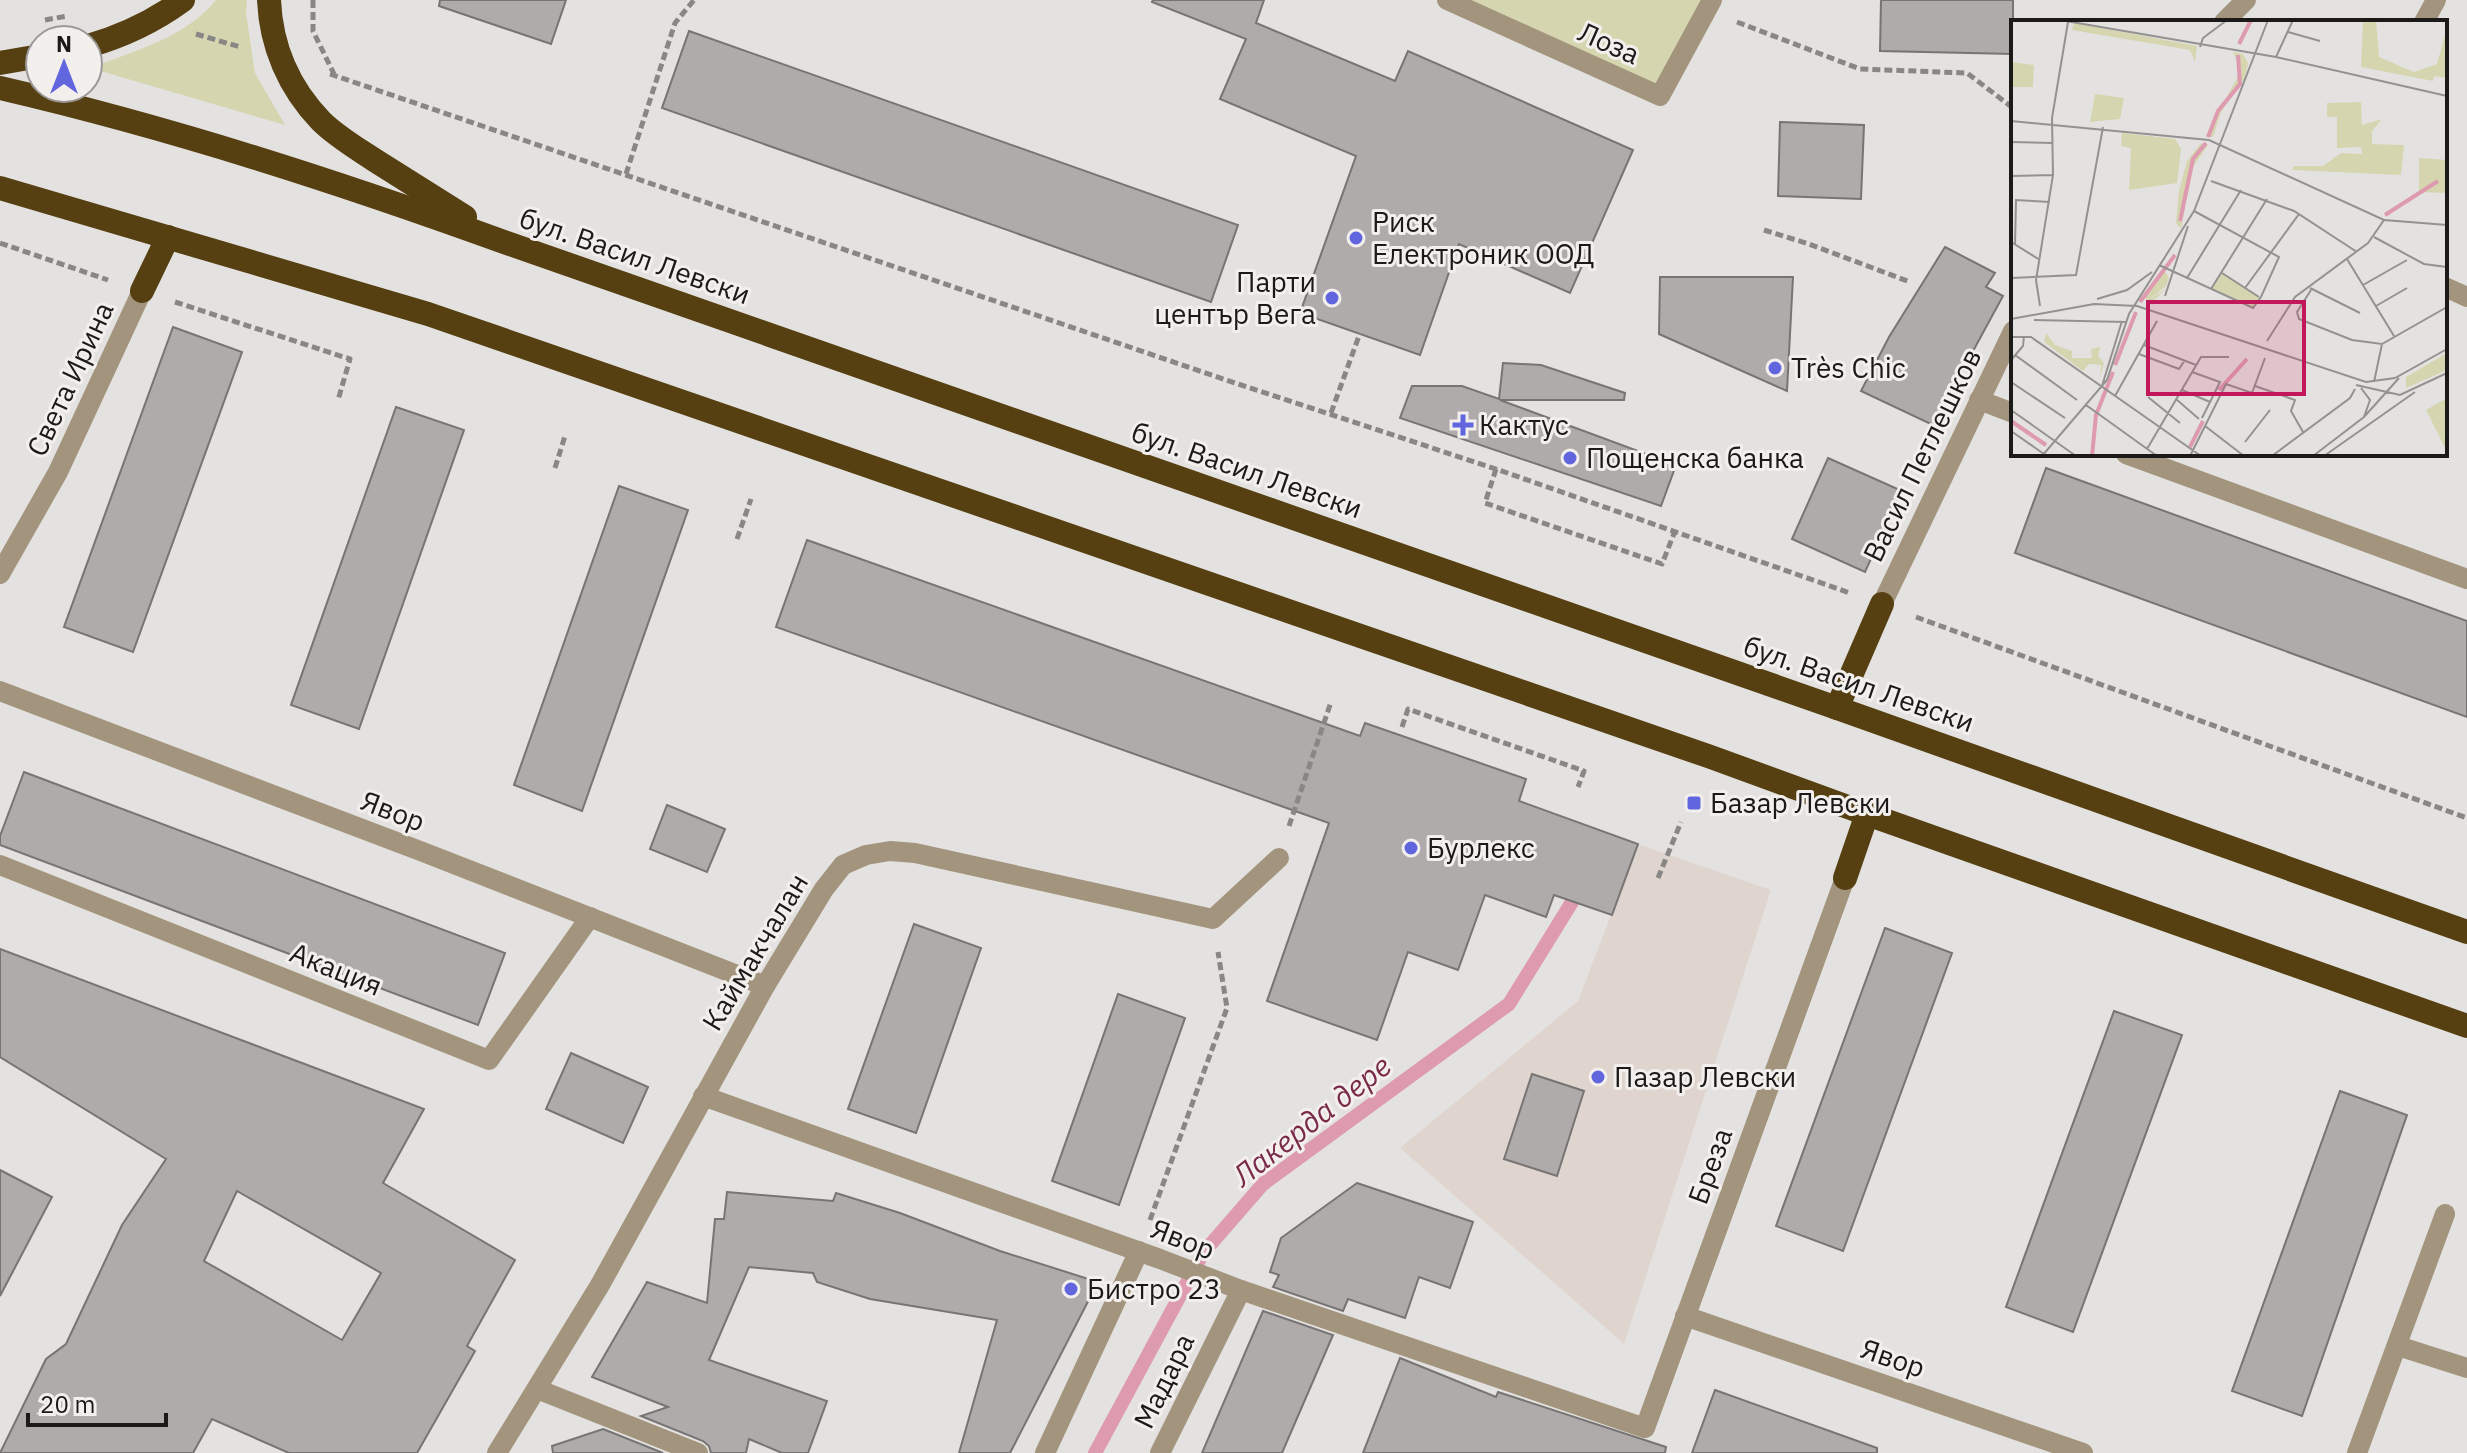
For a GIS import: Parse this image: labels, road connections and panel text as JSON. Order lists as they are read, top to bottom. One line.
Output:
{"streets":{"highway":["бул. Васил Левски"],"street":["Лоза","Света Ирина","Васил Петлешков","Явор","Каймакчалан","Акация","Бреза","Мадара"]},"crossings":[["Явор","Каймакчалан"],["Явор","Акация"],["Явор","Бреза"],["Явор","Мадара"]],"water":["Лакерда дере"],"places":{"other":["Риск Електроник ООД","Парти център Вега","Très Chic","Пощенска банка","Бурлекс","Пазар Левски","Бистро 23"],"health":["Кактус"],"transit":["Базар Левски"]},"scale_bar":"20 m","north":"top"}
